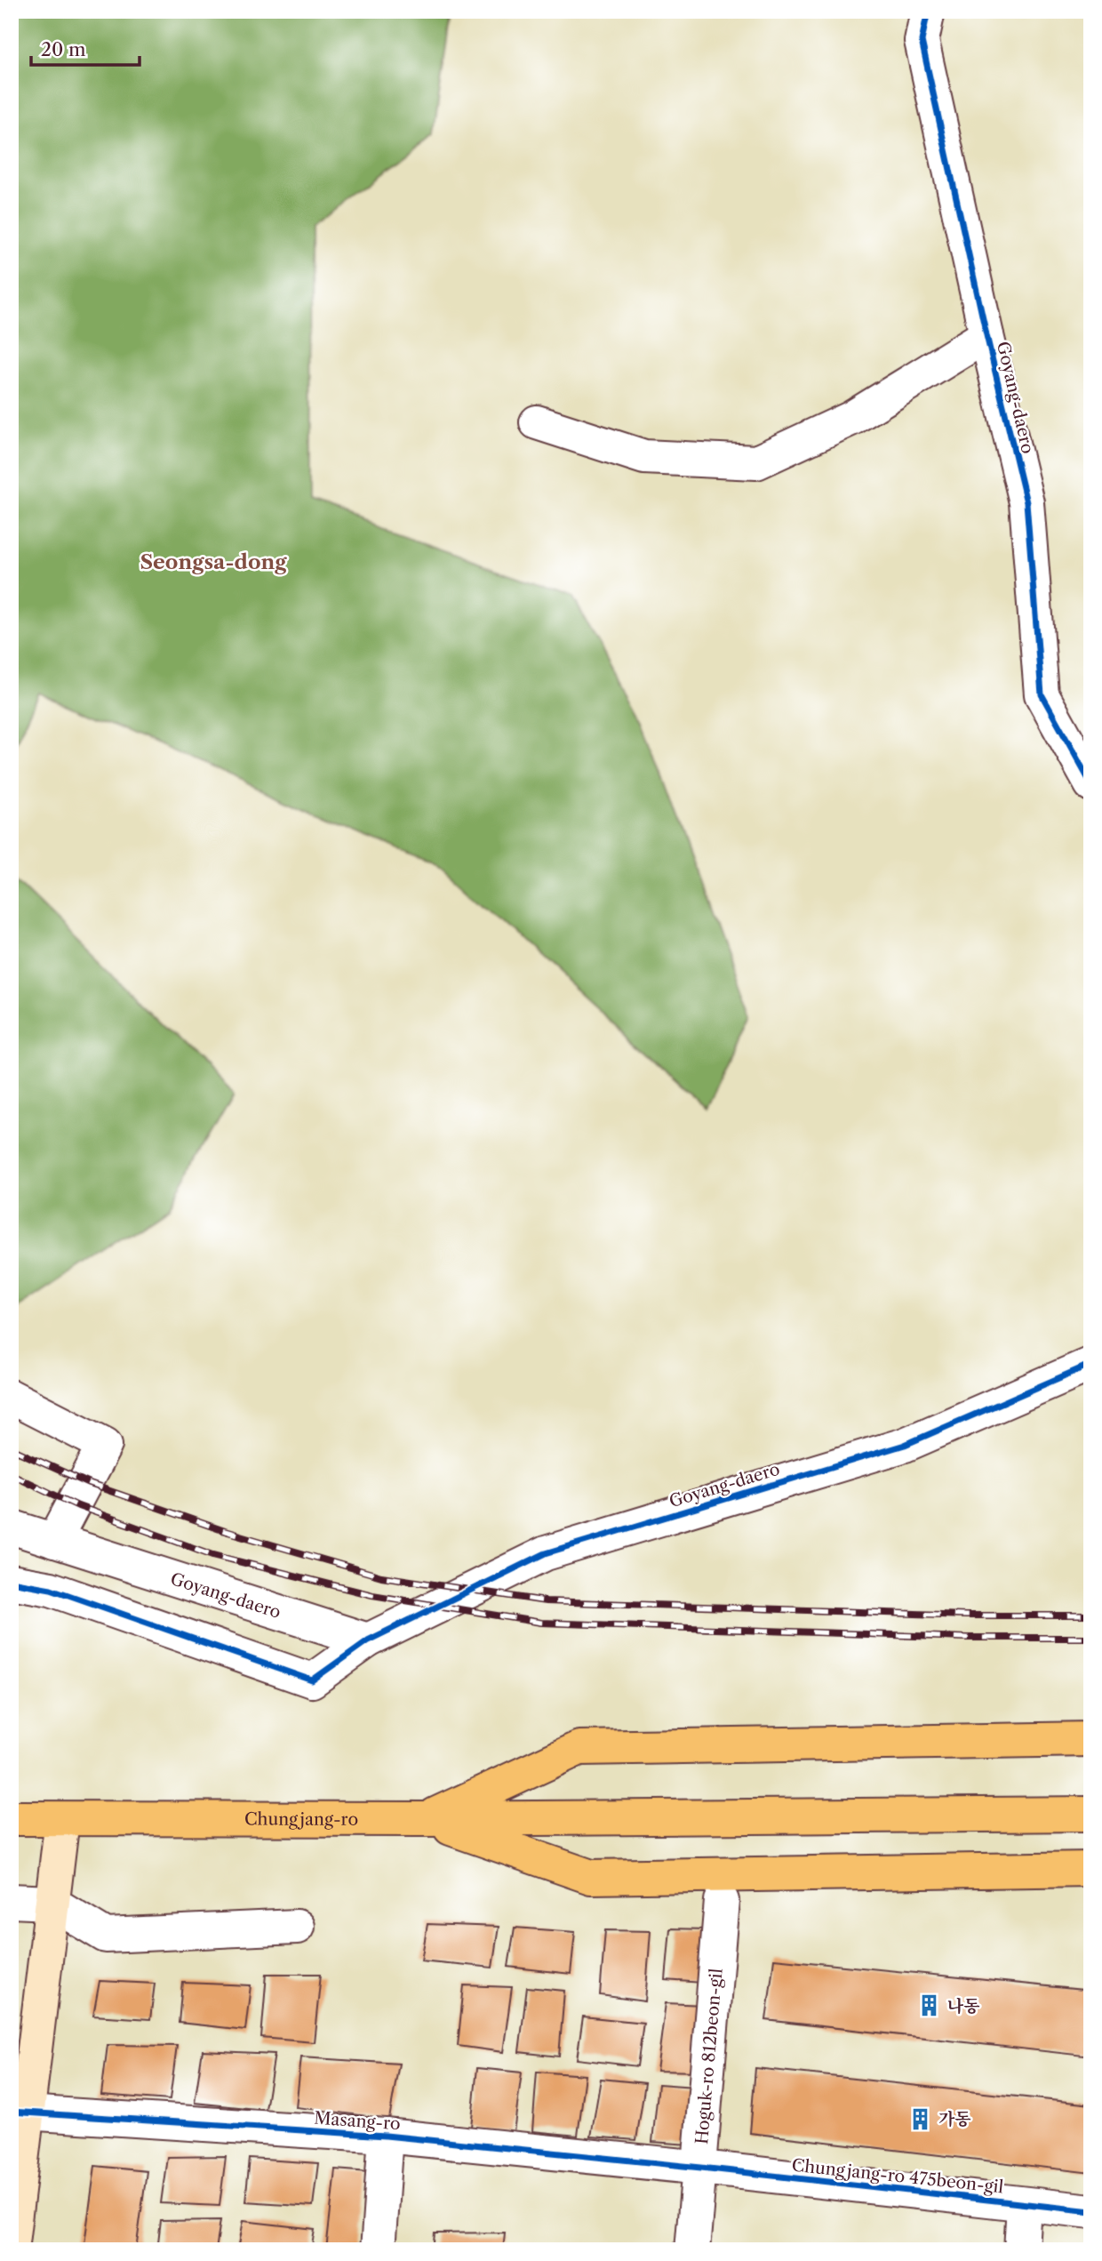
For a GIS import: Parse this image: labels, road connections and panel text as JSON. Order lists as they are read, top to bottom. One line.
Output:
{"streets":{"main road":["Chungjang-ro"],"street":["Goyang-daero","Hoguk-ro 812beon-gil","Masang-ro","Chungjang-ro 475beon-gil"]},"crossings":[["Hoguk-ro 812beon-gil","Masang-ro"],["Hoguk-ro 812beon-gil","Chungjang-ro 475beon-gil"],["Masang-ro","Chungjang-ro 475beon-gil"]],"districts":["Seongsa-dong"],"places":{"building":["나동","가동"]},"scale_bar":"20 m"}
